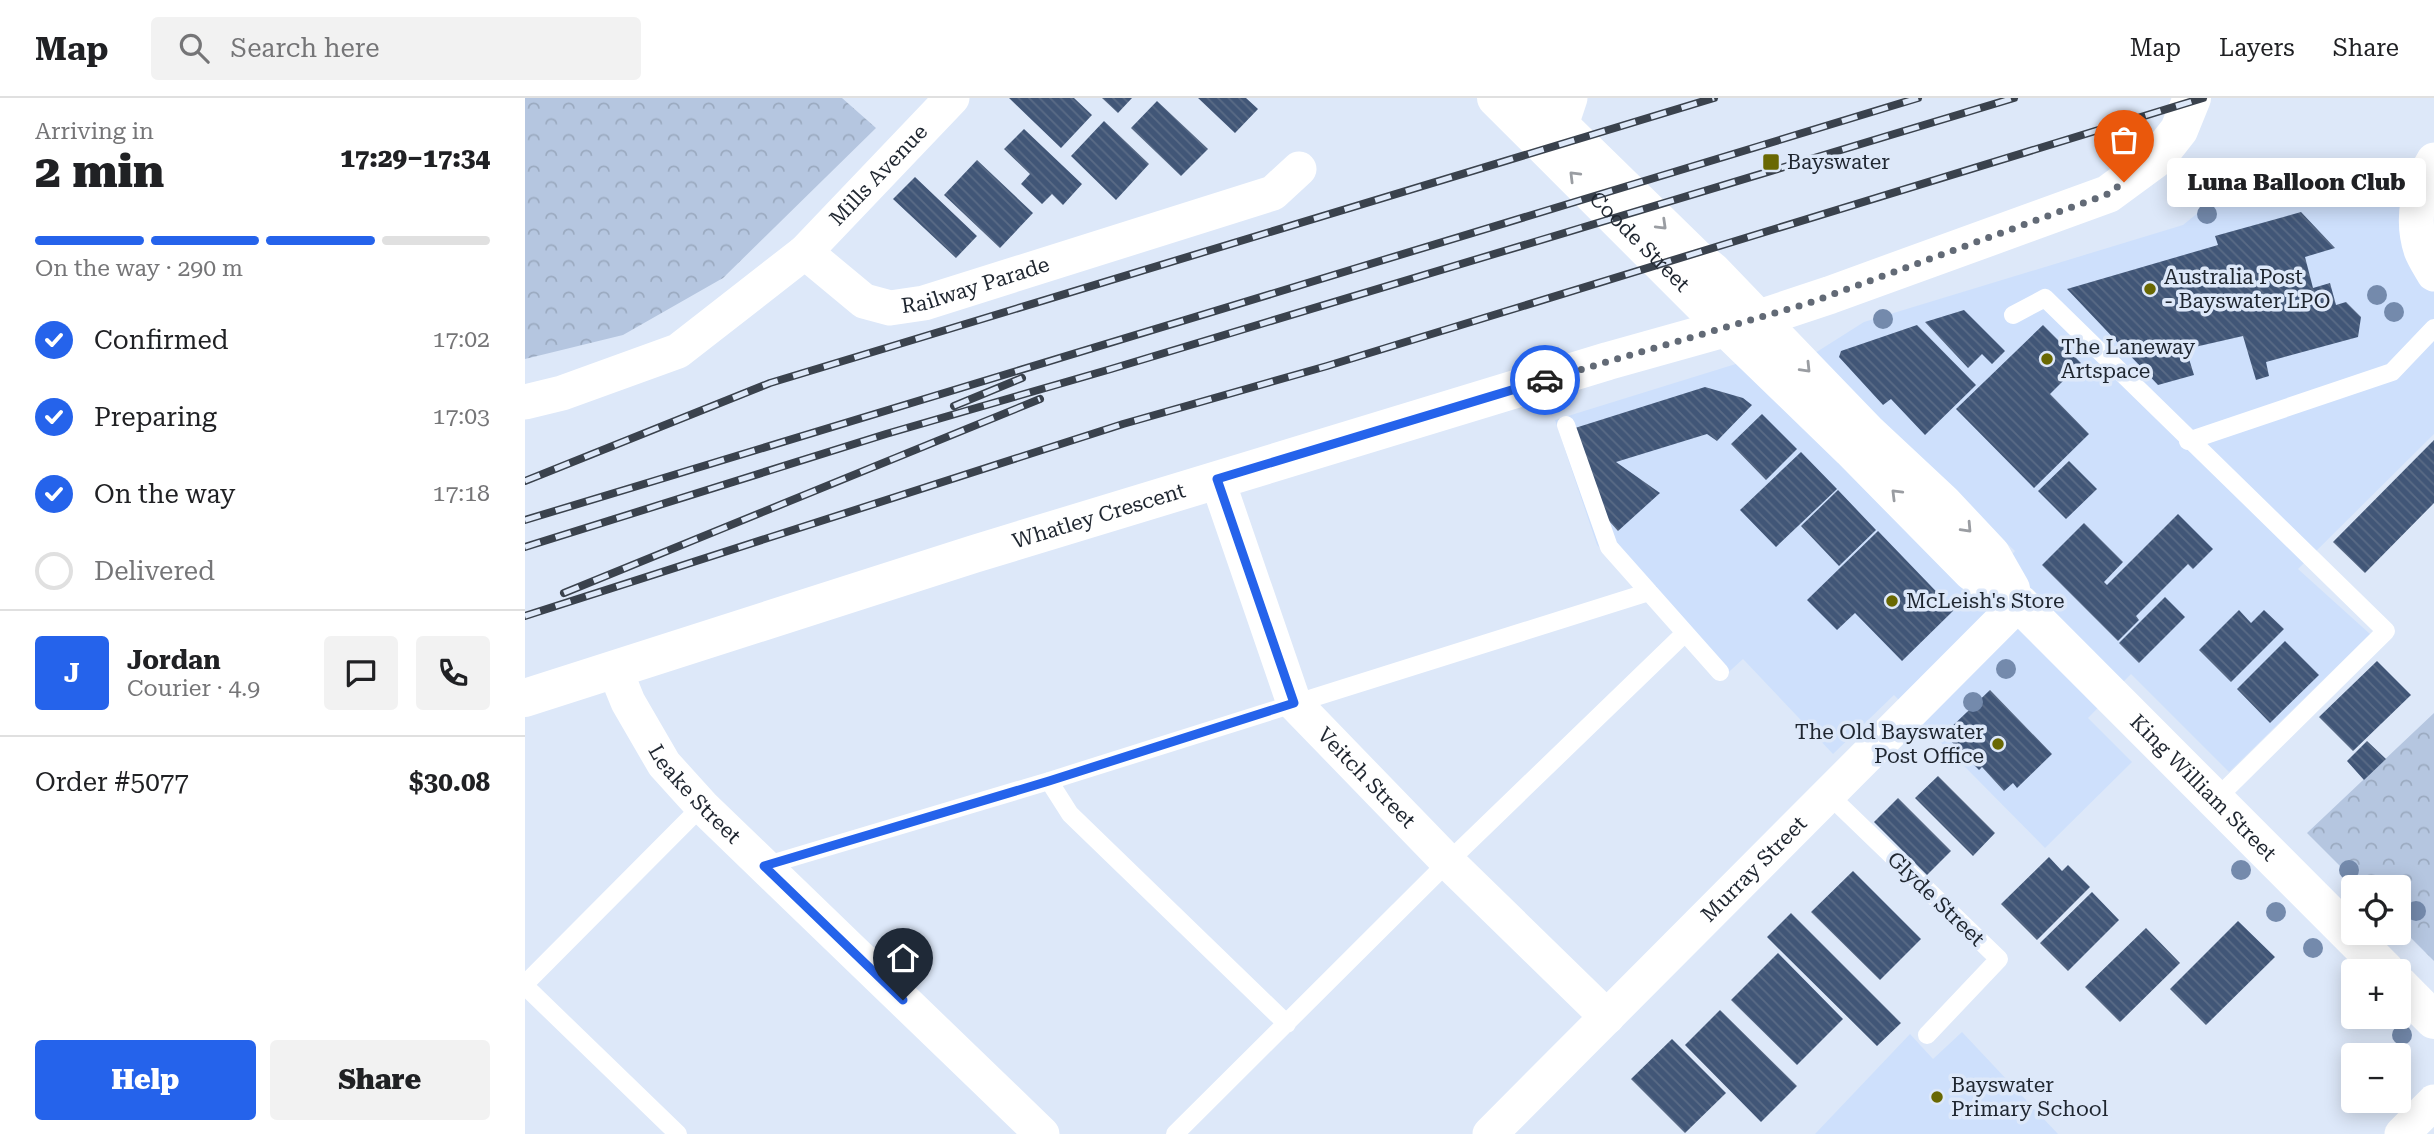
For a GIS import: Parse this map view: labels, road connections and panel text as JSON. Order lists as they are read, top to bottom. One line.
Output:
{"streets":{"main road":["Coode Street","Whatley Crescent","King William Street"],"street":["Mills Avenue","Railway Parade","Veitch Street","Leake Street","Murray Street"],"lane":["Glyde Street"]},"crossings":[["Mills Avenue","Railway Parade"],["Coode Street","Whatley Crescent"],["Coode Street","King William Street"],["Whatley Crescent","Veitch Street"],["Whatley Crescent","King William Street"],["Whatley Crescent","Leake Street"],["Veitch Street","Murray Street"],["King William Street","Murray Street"],["Murray Street","Glyde Street"]],"places":{"transit":["Bayswater"],"other":["Luna Balloon Club","Australia Post - Bayswater LPO","The Laneway Artspace","McLeish's Store","The Old Bayswater Post Office","Bayswater Primary School"]},"page":{"header":"Map","search":"Search here","nav":["Map","Layers","Share"],"heading":["2 min","Arriving in","17:29–17:34"],"panel":["Jordan","Courier · 4.9","Order #5077","$30.08"],"bubble":"Luna Balloon Club","bar":"On the way · 290 m","list":[["Confirmed","17:02"],["Preparing","17:03"],["On the way","17:18"],"Delivered"],"round":"J","map_buttons":["+","−"],"buttons":["Help","Share"]}}
